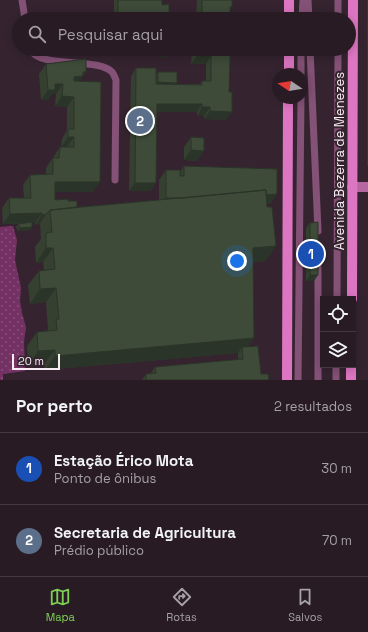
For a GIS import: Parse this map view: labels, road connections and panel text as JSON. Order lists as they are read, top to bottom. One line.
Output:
{"streets":{"main road":["Avenida Bezerra de Menezes"]},"scale_bar":"20 m","north":"left","page":{"search":"Pesquisar aqui","pins":["2","1"],"scale":"20 m","heading":["Por perto","2 resultados"],"list":[{"mark":"1","name":"Estação Érico Mota","note":"Ponto de ônibus","value":"30 m"},{"mark":"2","name":"Secretaria de Agricultura","note":"Prédio público","value":"70 m"}],"nav":["Mapa","Rotas","Salvos"]}}
